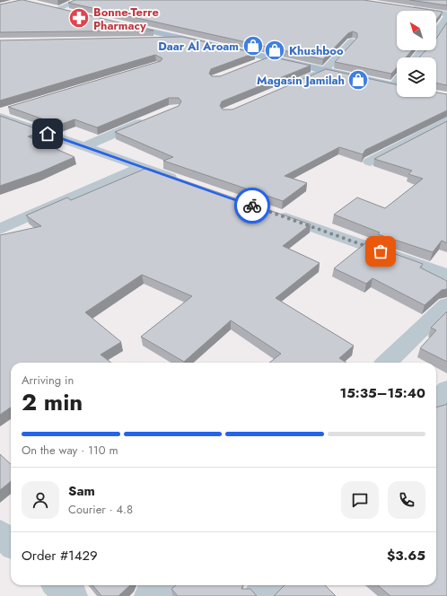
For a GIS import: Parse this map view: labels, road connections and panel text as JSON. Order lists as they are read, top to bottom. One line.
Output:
{"places":{"pharmacy":["Bonne-Terre Pharmacy"],"shop":["Daar Al Aroam","Khushboo","Magasin Jamilah"]},"north":"top left","page":{"heading":["2 min","Arriving in","15:35–15:40"],"panel":["Sam","Courier · 4.8","Order #1429","$3.65"],"bar":"On the way · 110 m"}}
